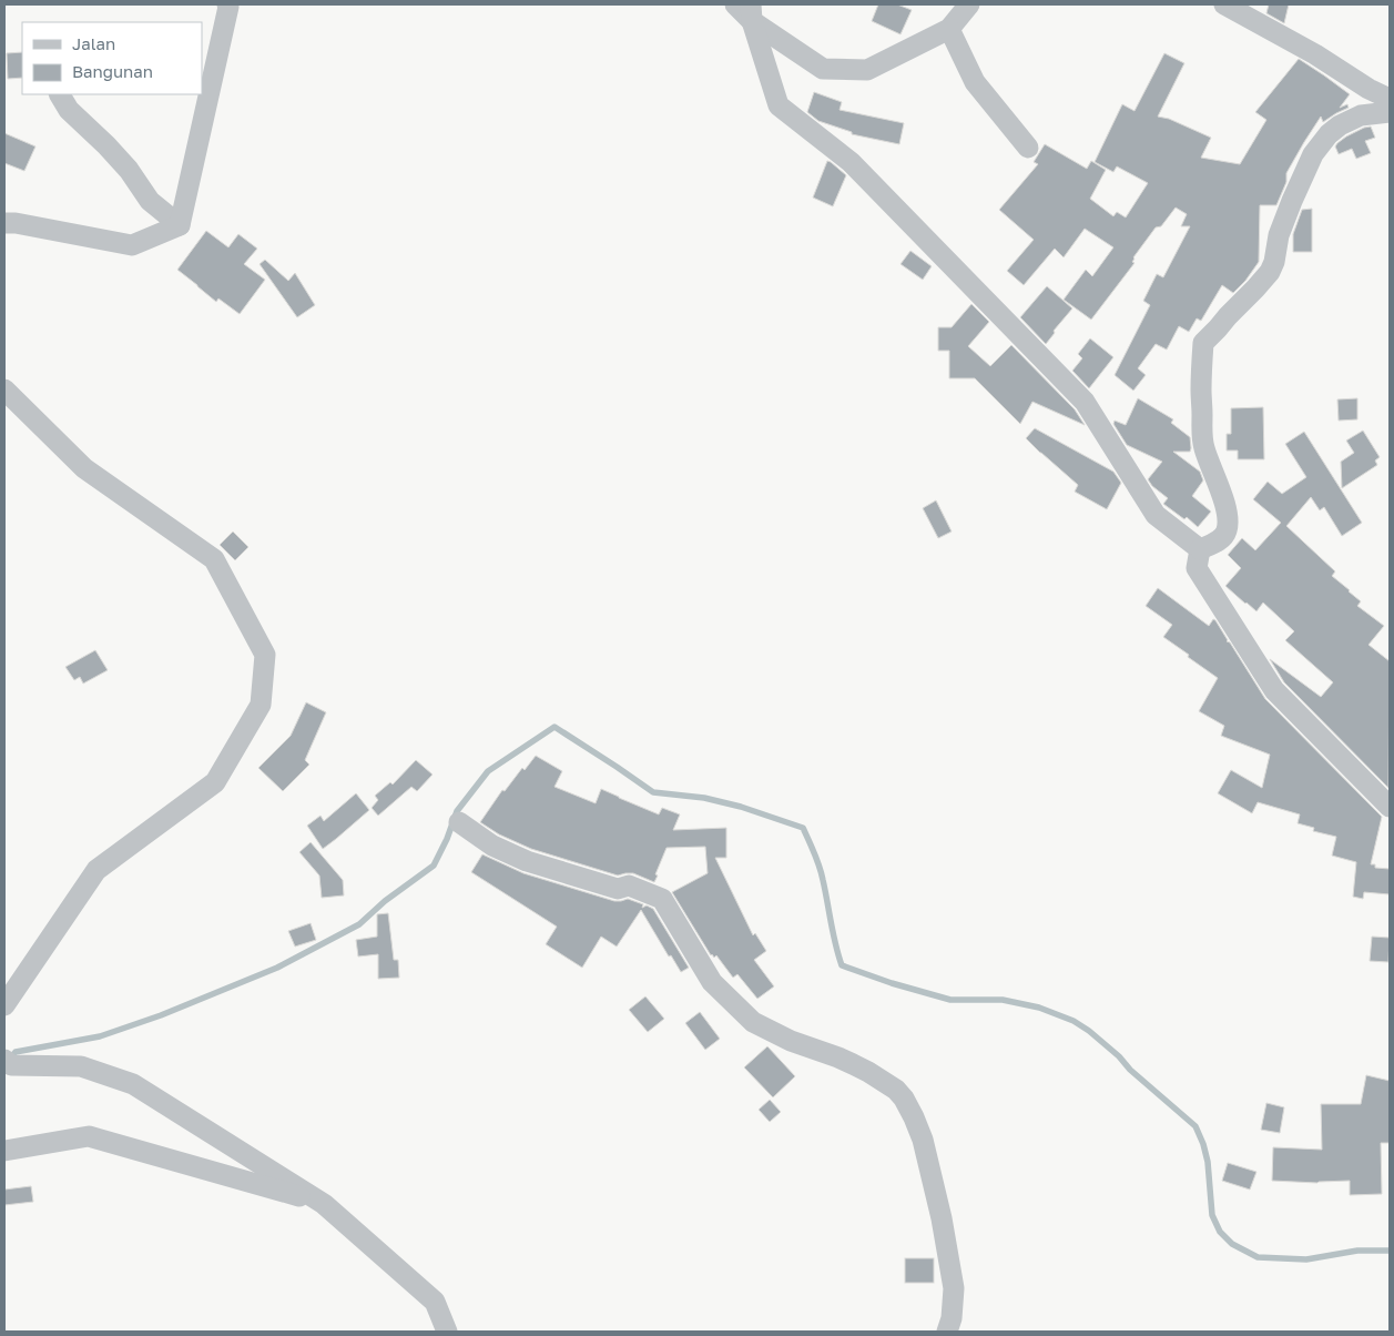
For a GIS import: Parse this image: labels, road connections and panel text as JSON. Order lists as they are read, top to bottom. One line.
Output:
{"legend":["Jalan","Bangunan"]}
